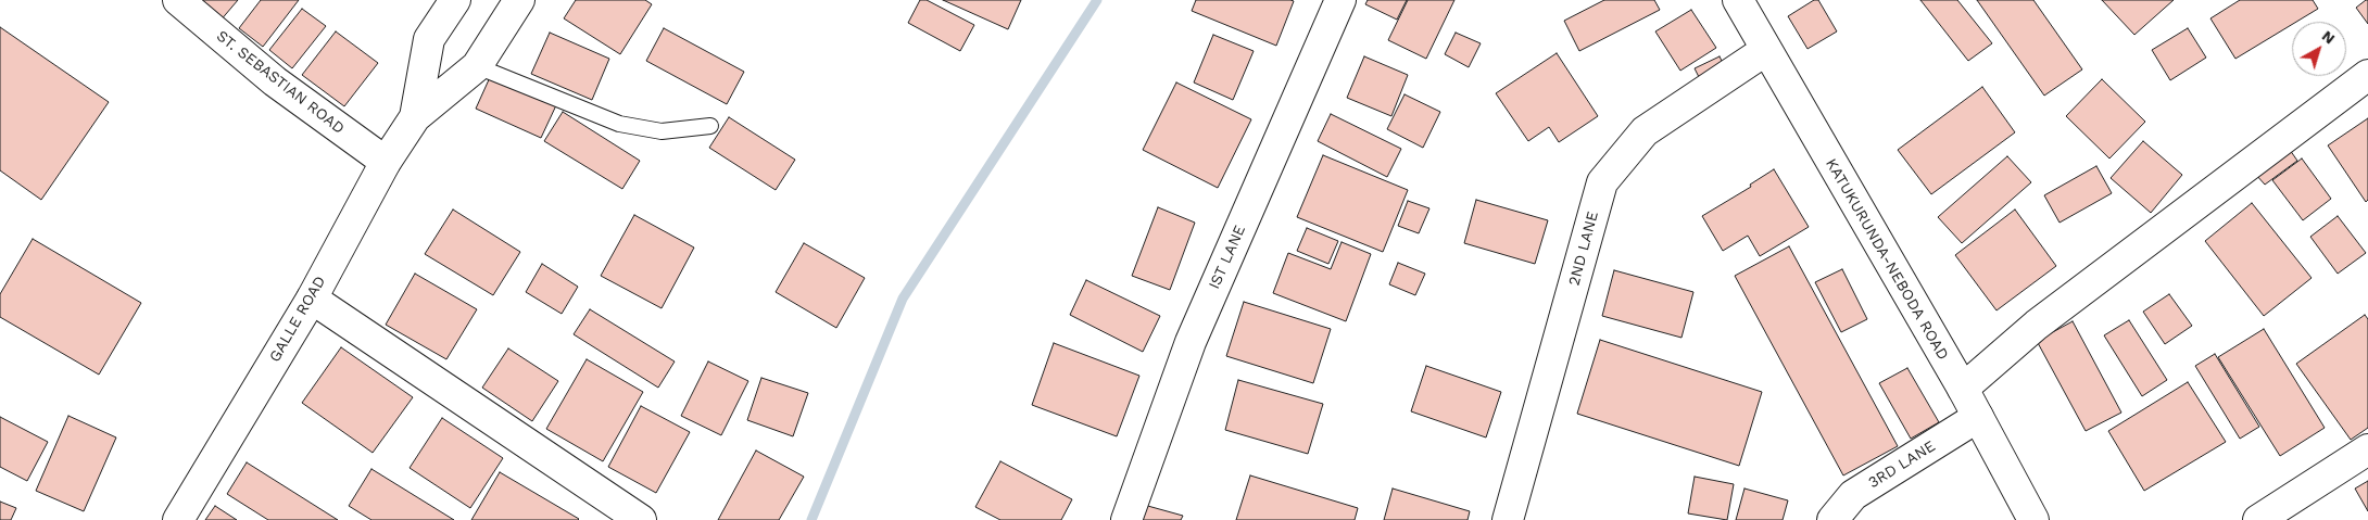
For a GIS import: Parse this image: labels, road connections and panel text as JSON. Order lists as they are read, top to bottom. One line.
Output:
{"streets":{"main road":["ST. SEBASTIAN ROAD","2ND LANE","IST LANE","KATUKURUNDA-NEBODA ROAD","GALLE ROAD","3RD LANE"]},"crossings":[["ST. SEBASTIAN ROAD","GALLE ROAD"],["2ND LANE","KATUKURUNDA-NEBODA ROAD"],["KATUKURUNDA-NEBODA ROAD","3RD LANE"]],"north":"top right"}
